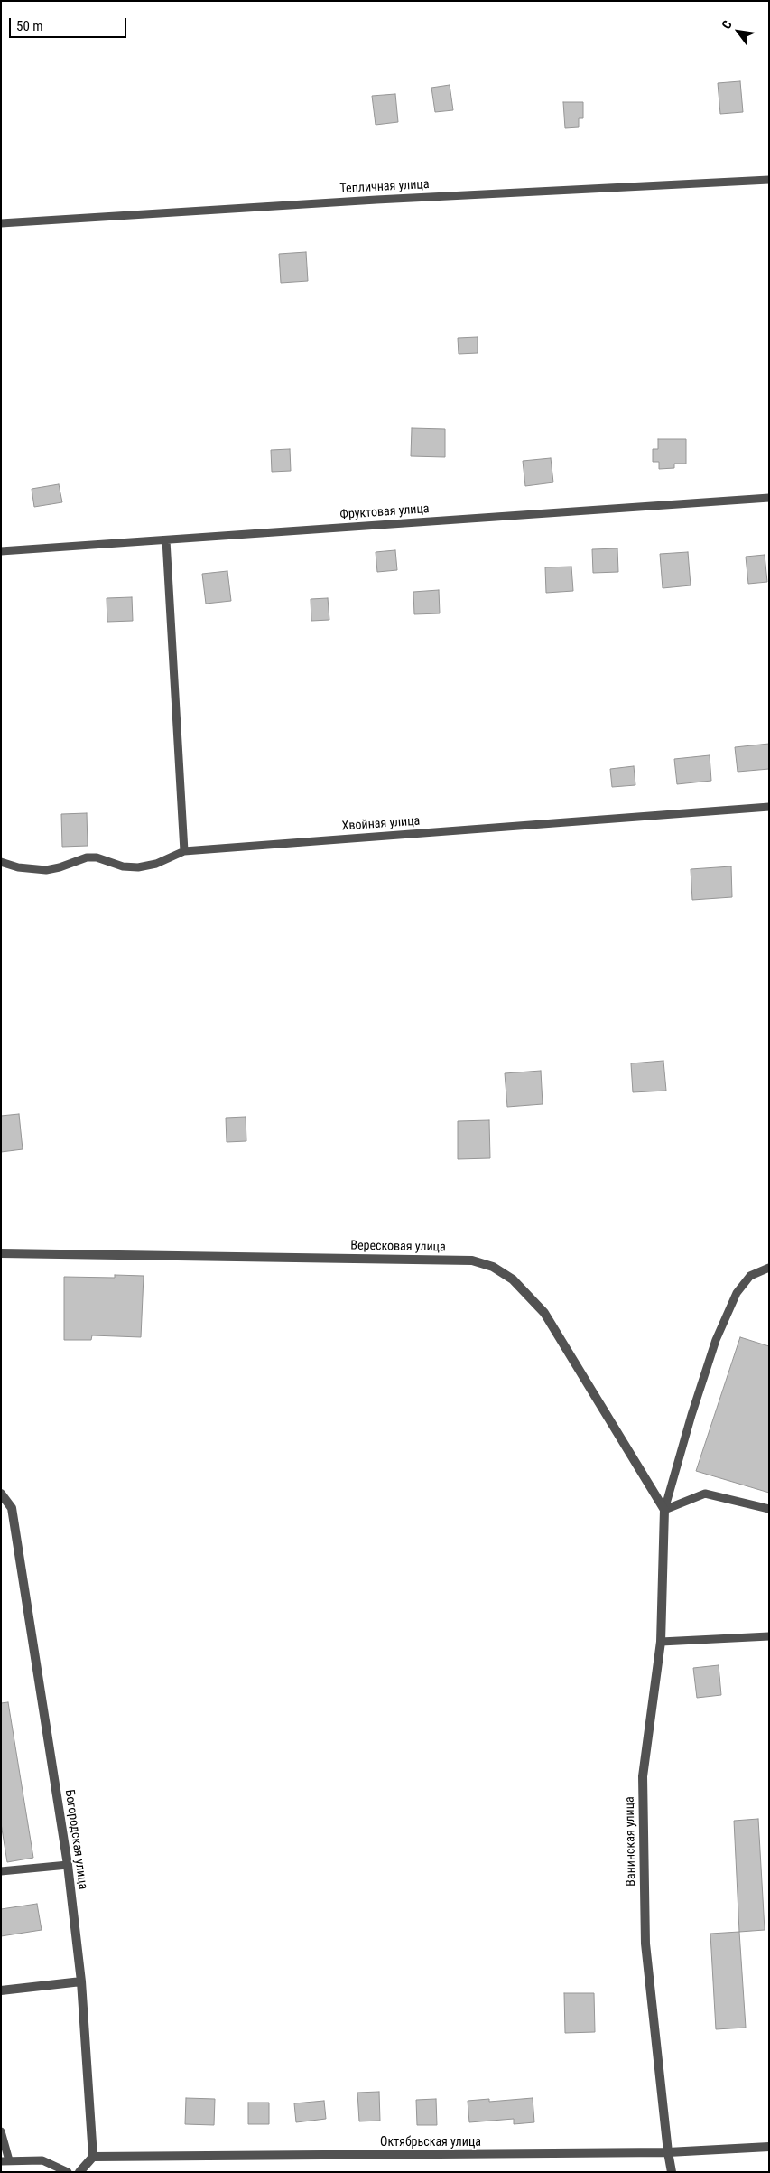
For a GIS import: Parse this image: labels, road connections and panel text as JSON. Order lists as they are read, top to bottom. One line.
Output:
{"streets":{"street":["Вересковая улица","Богородская улица","Ванинская улица","Октябрьская улица"],"lane":["Тепличная улица","Фруктовая улица","Хвойная улица"]},"crossings":[["Вересковая улица","Ванинская улица"],["Богородская улица","Октябрьская улица"],["Ванинская улица","Октябрьская улица"]],"scale_bar":"50 m","north":"top left"}
